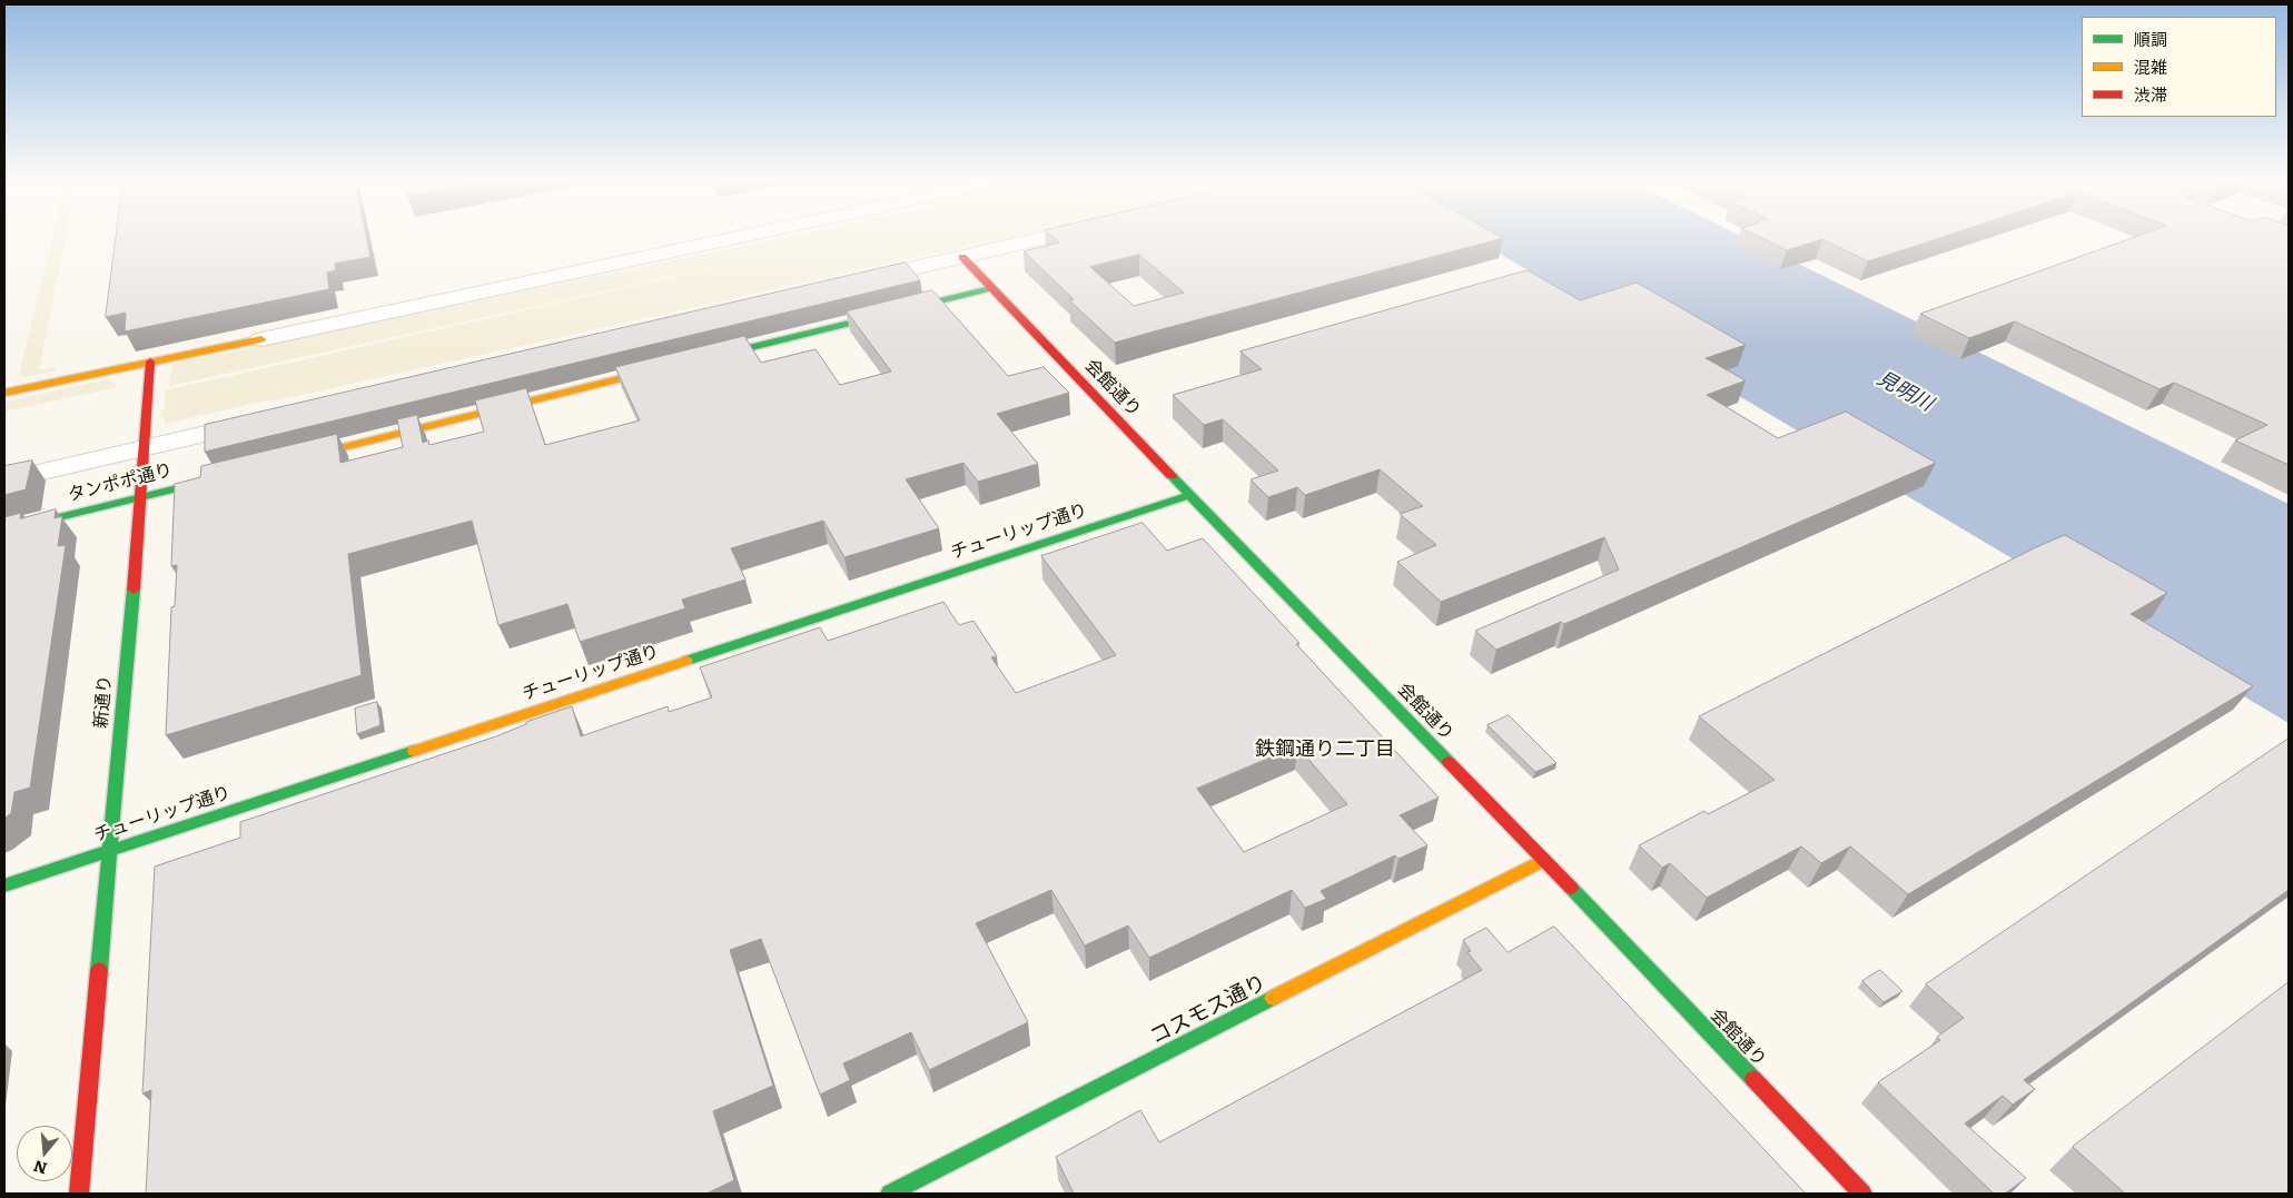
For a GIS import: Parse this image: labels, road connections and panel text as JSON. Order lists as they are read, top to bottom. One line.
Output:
{"streets":{"street":["会館通り","タンポポ通り","チューリップ通り","新通り","コスモス通り"]},"crossings":[["会館通り","チューリップ通り"],["会館通り","コスモス通り"],["タンポポ通り","新通り"],["チューリップ通り","新通り"]],"districts":["鉄鋼通り二丁目"],"water":["見明川"],"legend":["順調","混雑","渋滞"],"north":"bottom"}
